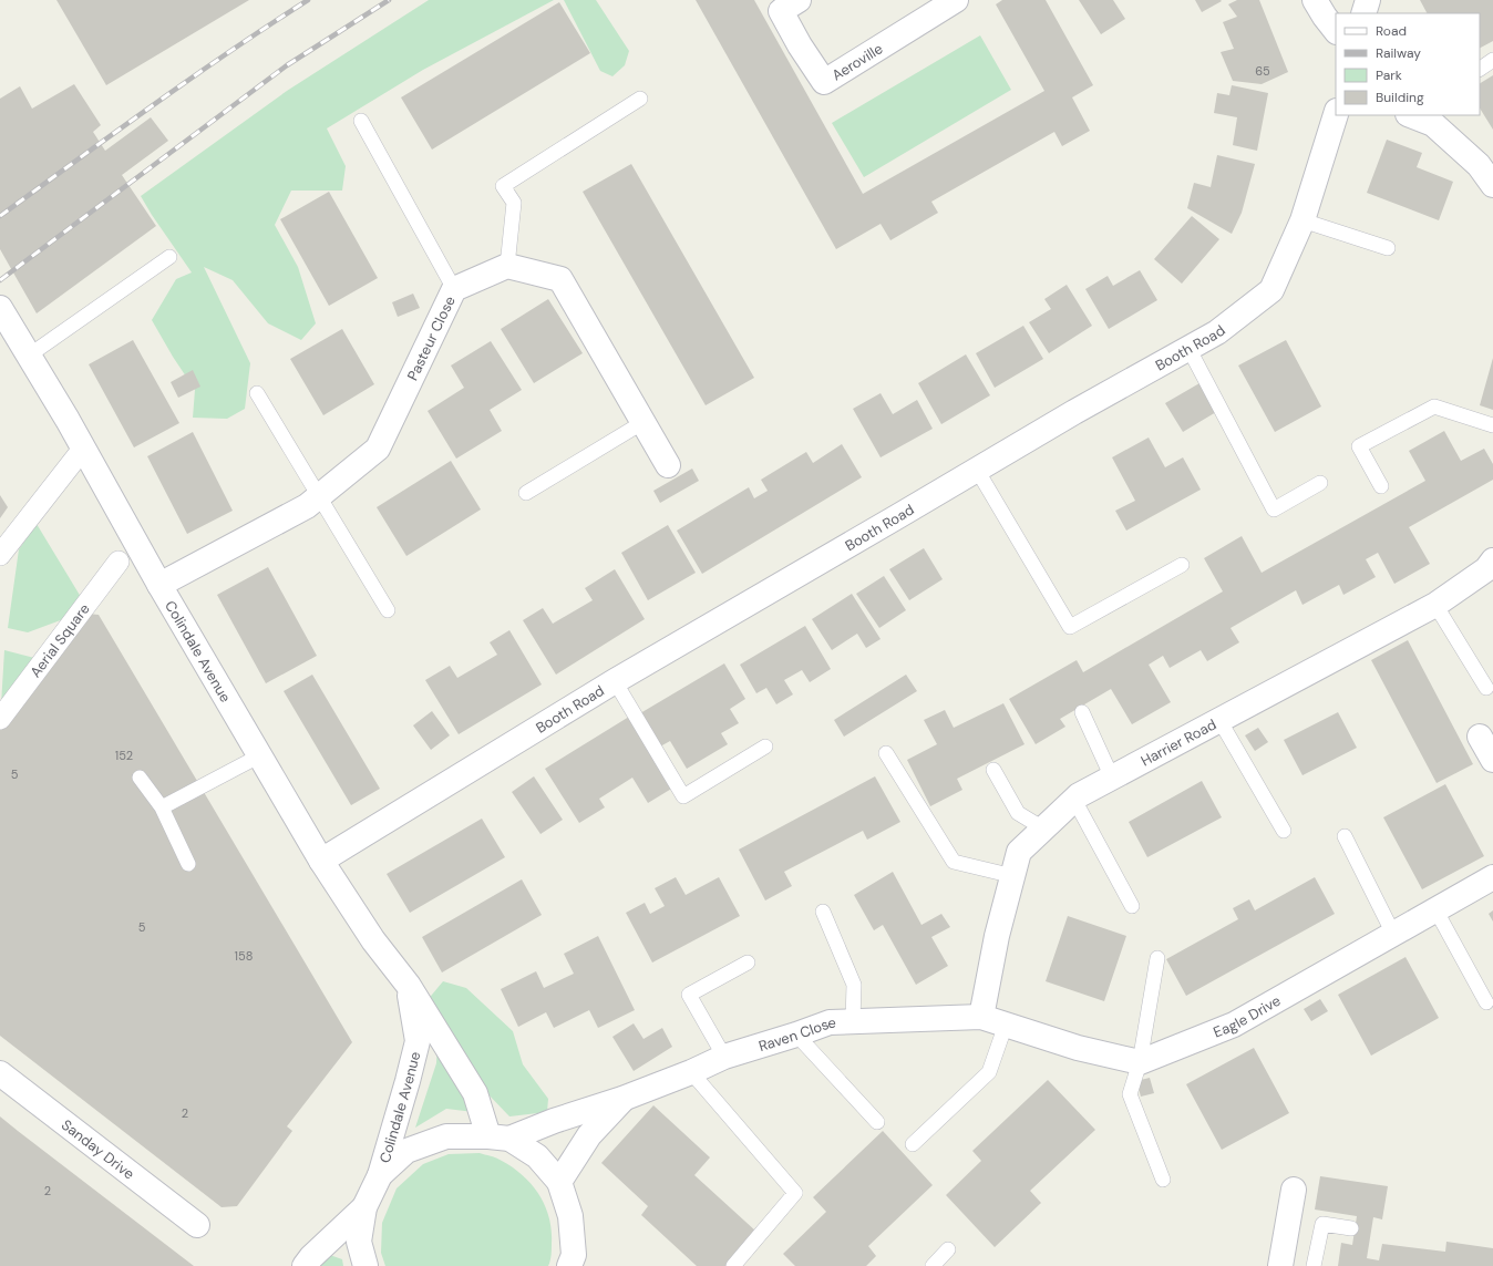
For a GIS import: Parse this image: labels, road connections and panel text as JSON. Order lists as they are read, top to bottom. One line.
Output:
{"streets":{"street":["Aeroville","Pasteur Close","Booth Road","Aerial Square","Colindale Avenue","Harrier Road","Eagle Drive","Raven Close","Sanday Drive"]},"crossings":[["Pasteur Close","Colindale Avenue"],["Booth Road","Colindale Avenue"],["Colindale Avenue","Raven Close"],["Harrier Road","Raven Close"]],"house_numbers":["65","152","5","5","158","2","2"],"legend":["Road","Railway","Park","Building"]}
